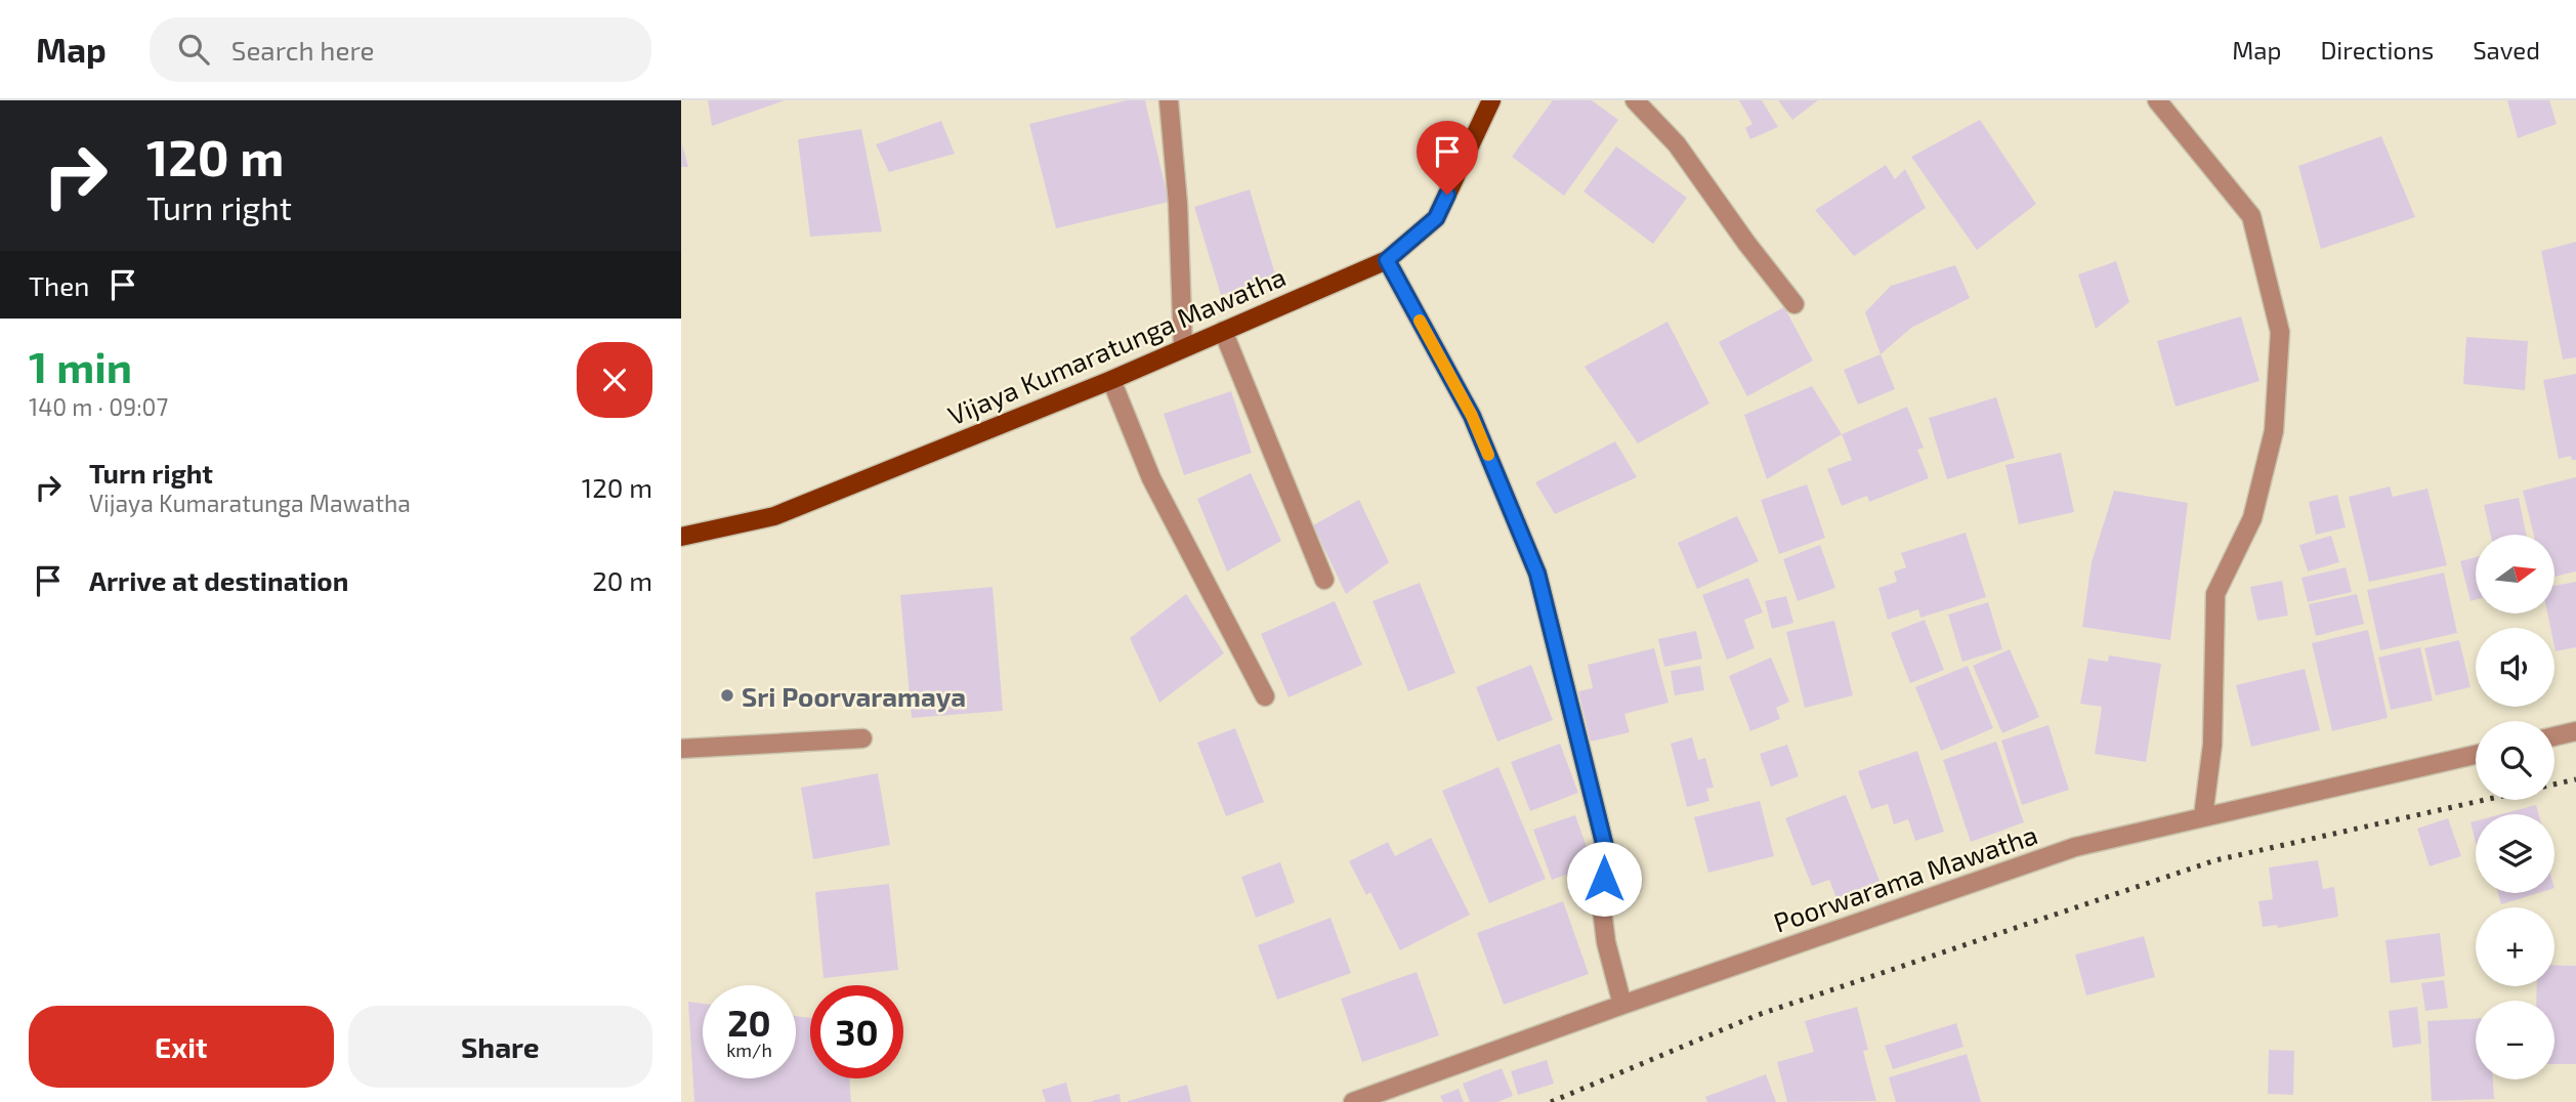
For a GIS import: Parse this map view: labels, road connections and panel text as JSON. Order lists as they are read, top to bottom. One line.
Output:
{"streets":{"main road":["Vijaya Kumaratunga Mawatha"],"street":["Poorwarama Mawatha"]},"places":["Sri Poorvaramaya"],"north":"right","page":{"header":"Map","search":"Search here","nav":["Map","Directions","Saved"],"turn":["120 m","Turn right"],"then":"Then","heading":["1 min","140 m · 09:07"],"list":[{"name":"Turn right","note":"Vijaya Kumaratunga Mawatha","value":"120 m"},{"name":"Arrive at destination","value":"20 m"}],"map_buttons":["+","−"],"speed":"20 km/h","limit":"30","buttons":["Exit","Share"]}}
